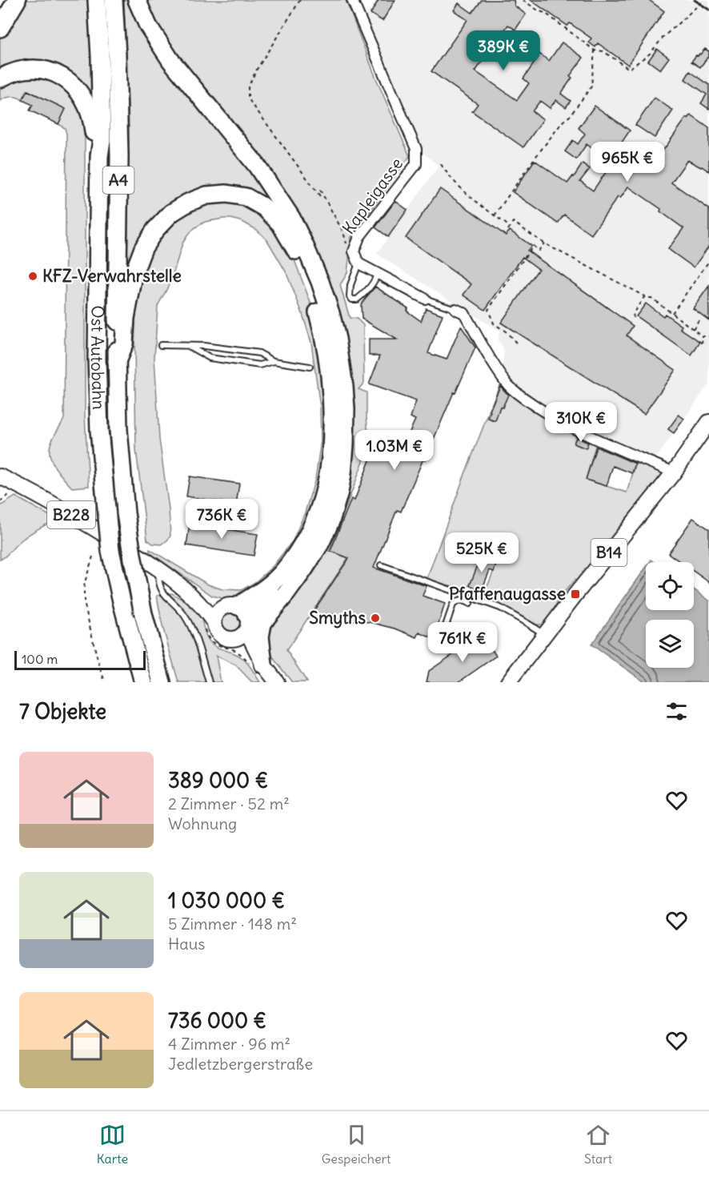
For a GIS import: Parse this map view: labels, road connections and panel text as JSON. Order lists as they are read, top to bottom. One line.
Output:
{"streets":{"highway":["A4","Ost Autobahn"],"main road":["B228","B14"],"street":["Kapleigasse"]},"places":{"other":["KFZ-Verwahrstelle","Smyths"],"transit":["Pfaffenaugasse"]},"scale_bar":"100 m","page":{"price":["389K €","965K €","310K €","1.03M €","736K €","525K €","761K €"],"scale":"100 m","heading":"7 Objekte","list":[{"name":"389 000 €","note":"2 Zimmer · 52 m² · Wohnung"},{"name":"1 030 000 €","note":"5 Zimmer · 148 m² · Haus"},{"name":"736 000 €","note":"4 Zimmer · 96 m² · Jedletzbergerstraße"}],"tabs":["Karte","Gespeichert","Start"]}}
